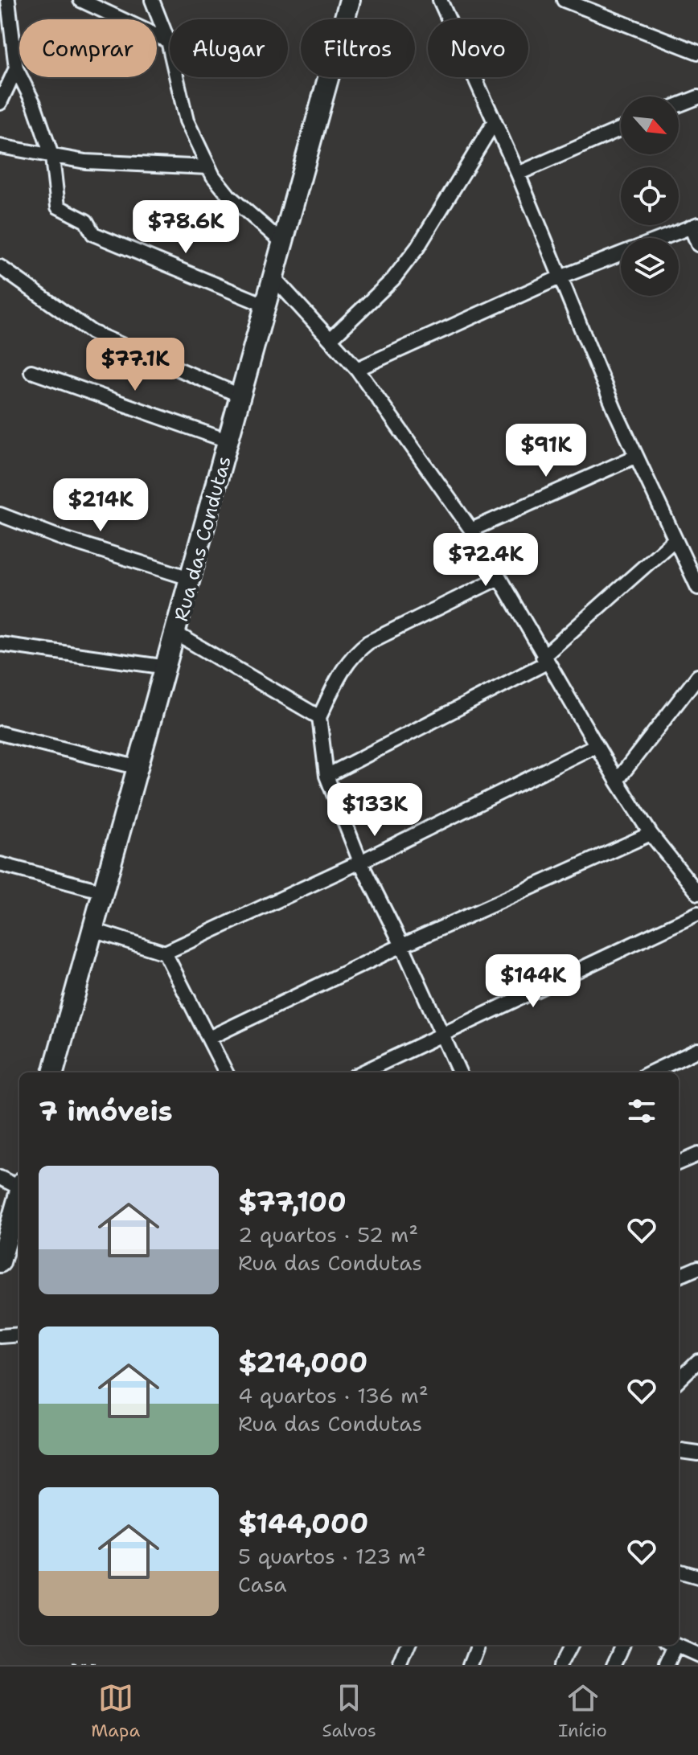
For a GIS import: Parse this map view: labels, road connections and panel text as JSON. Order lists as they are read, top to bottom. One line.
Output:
{"streets":{"street":["Rua das Condutas"]},"north":"bottom right","page":{"chip":["Comprar","Alugar","Filtros","Novo"],"price":["$78.6K","$77.1K","$91K","$214K","$72.4K","$133K","$144K"],"heading":"7 imóveis","list":[{"name":"$77,100","note":"2 quartos · 52 m² · Rua das Condutas"},{"name":"$214,000","note":"4 quartos · 136 m² · Rua das Condutas"},{"name":"$144,000","note":"5 quartos · 123 m² · Casa"}],"tabs":["Mapa","Salvos","Início"]}}
